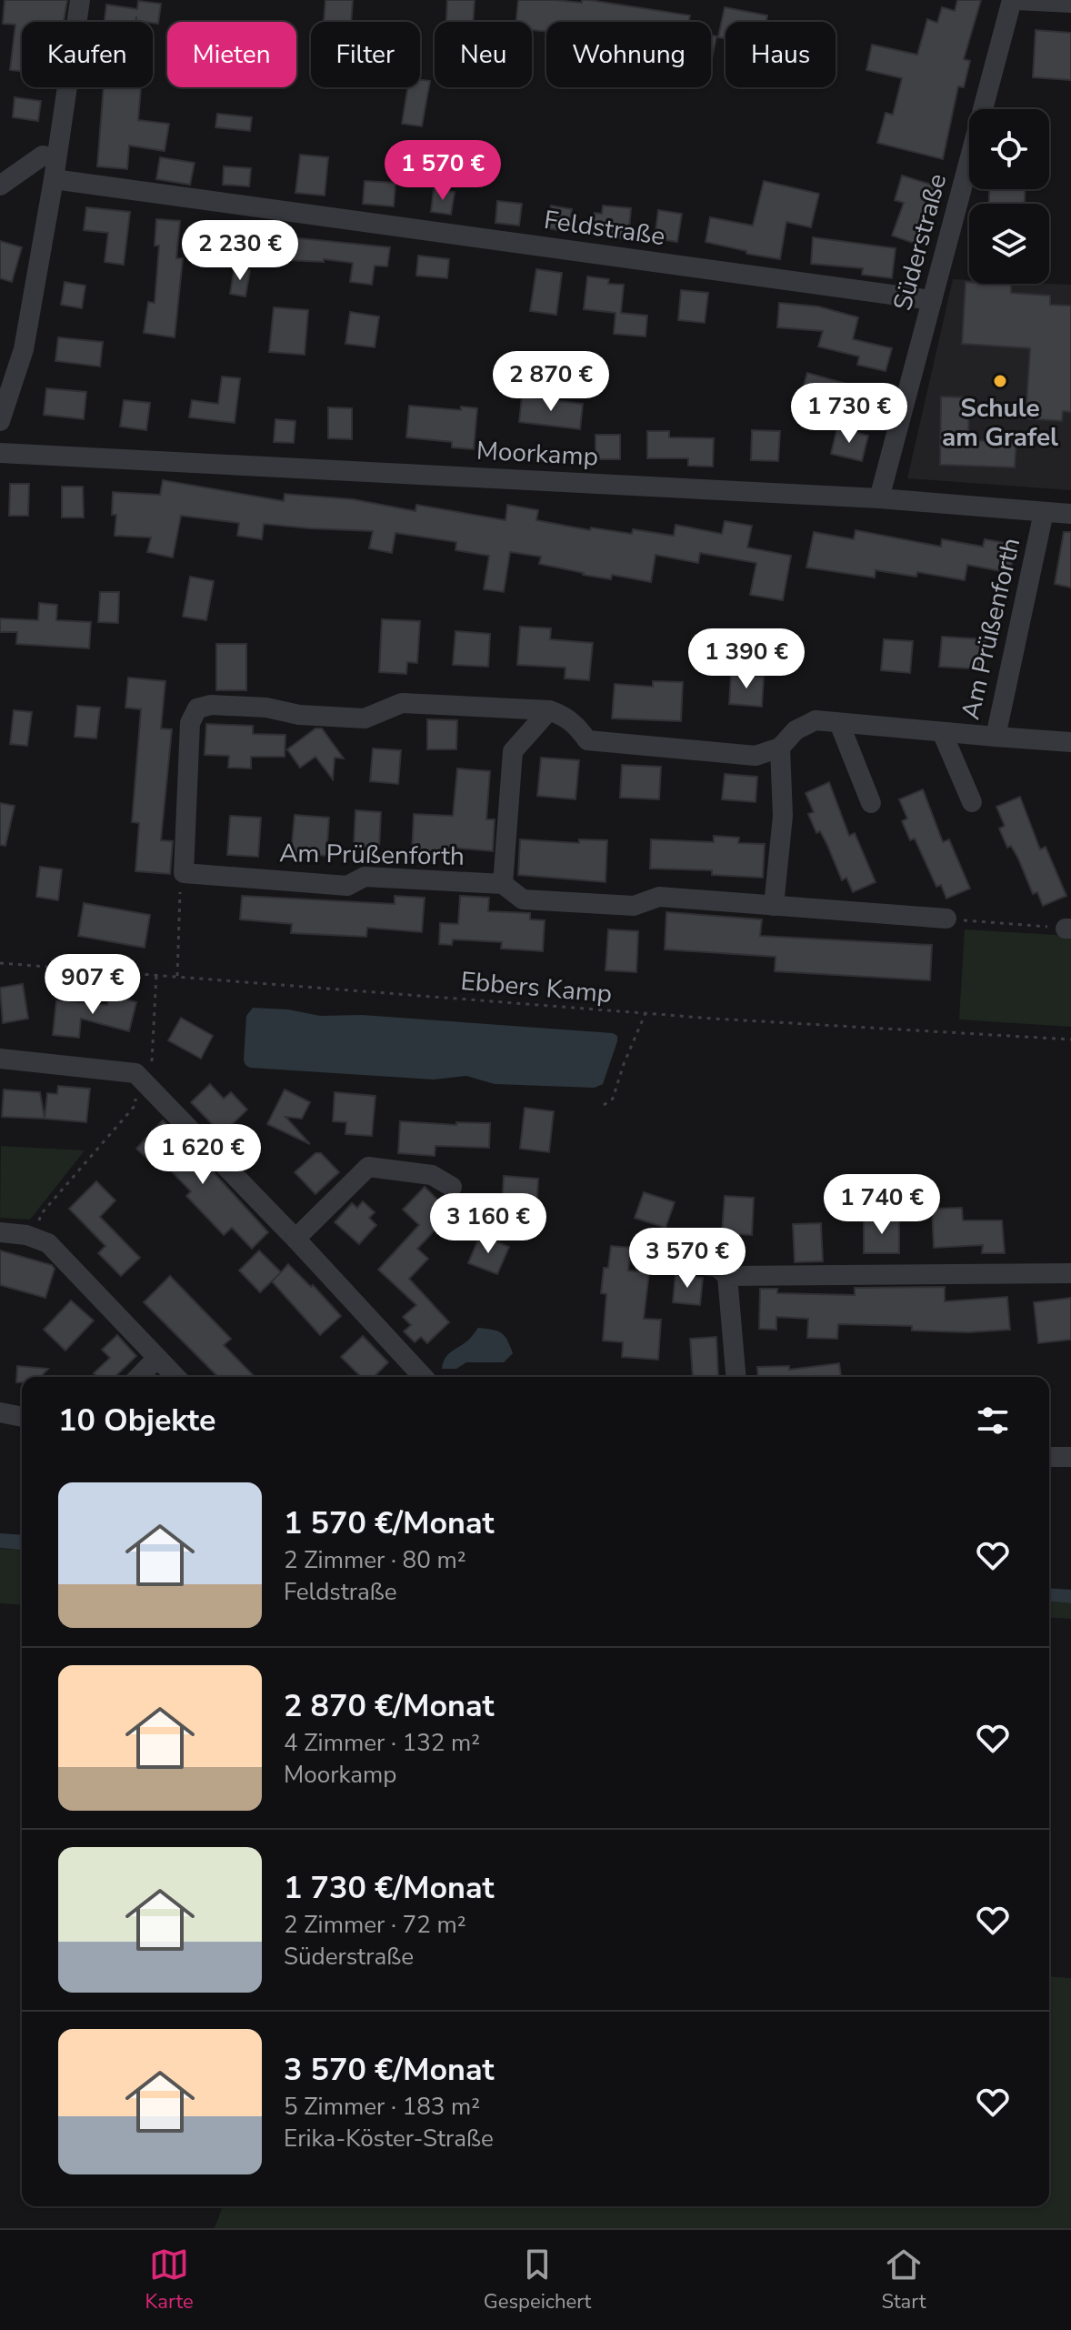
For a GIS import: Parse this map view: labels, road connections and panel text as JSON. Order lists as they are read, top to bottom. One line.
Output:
{"streets":{"street":["Feldstraße","Süderstraße","Moorkamp","Am Prüßenforth"],"path":["Ebbers Kamp"]},"crossings":[["Feldstraße","Süderstraße"],["Süderstraße","Moorkamp"],["Moorkamp","Am Prüßenforth"]],"places":["Schule am Grafel"],"page":{"chip":["Kaufen","Mieten","Filter","Neu","Wohnung","Haus"],"price":["1 570 €","2 230 €","2 870 €","1 730 €","1 390 €","907 €","1 620 €","1 740 €","3 160 €","3 570 €"],"heading":"10 Objekte","list":[{"name":"1 570 €/Monat","note":"2 Zimmer · 80 m² · Feldstraße"},{"name":"2 870 €/Monat","note":"4 Zimmer · 132 m² · Moorkamp"},{"name":"1 730 €/Monat","note":"2 Zimmer · 72 m² · Süderstraße"},{"name":"3 570 €/Monat","note":"5 Zimmer · 183 m² · Erika-Köster-Straße"}],"tabs":["Karte","Gespeichert","Start"]}}
